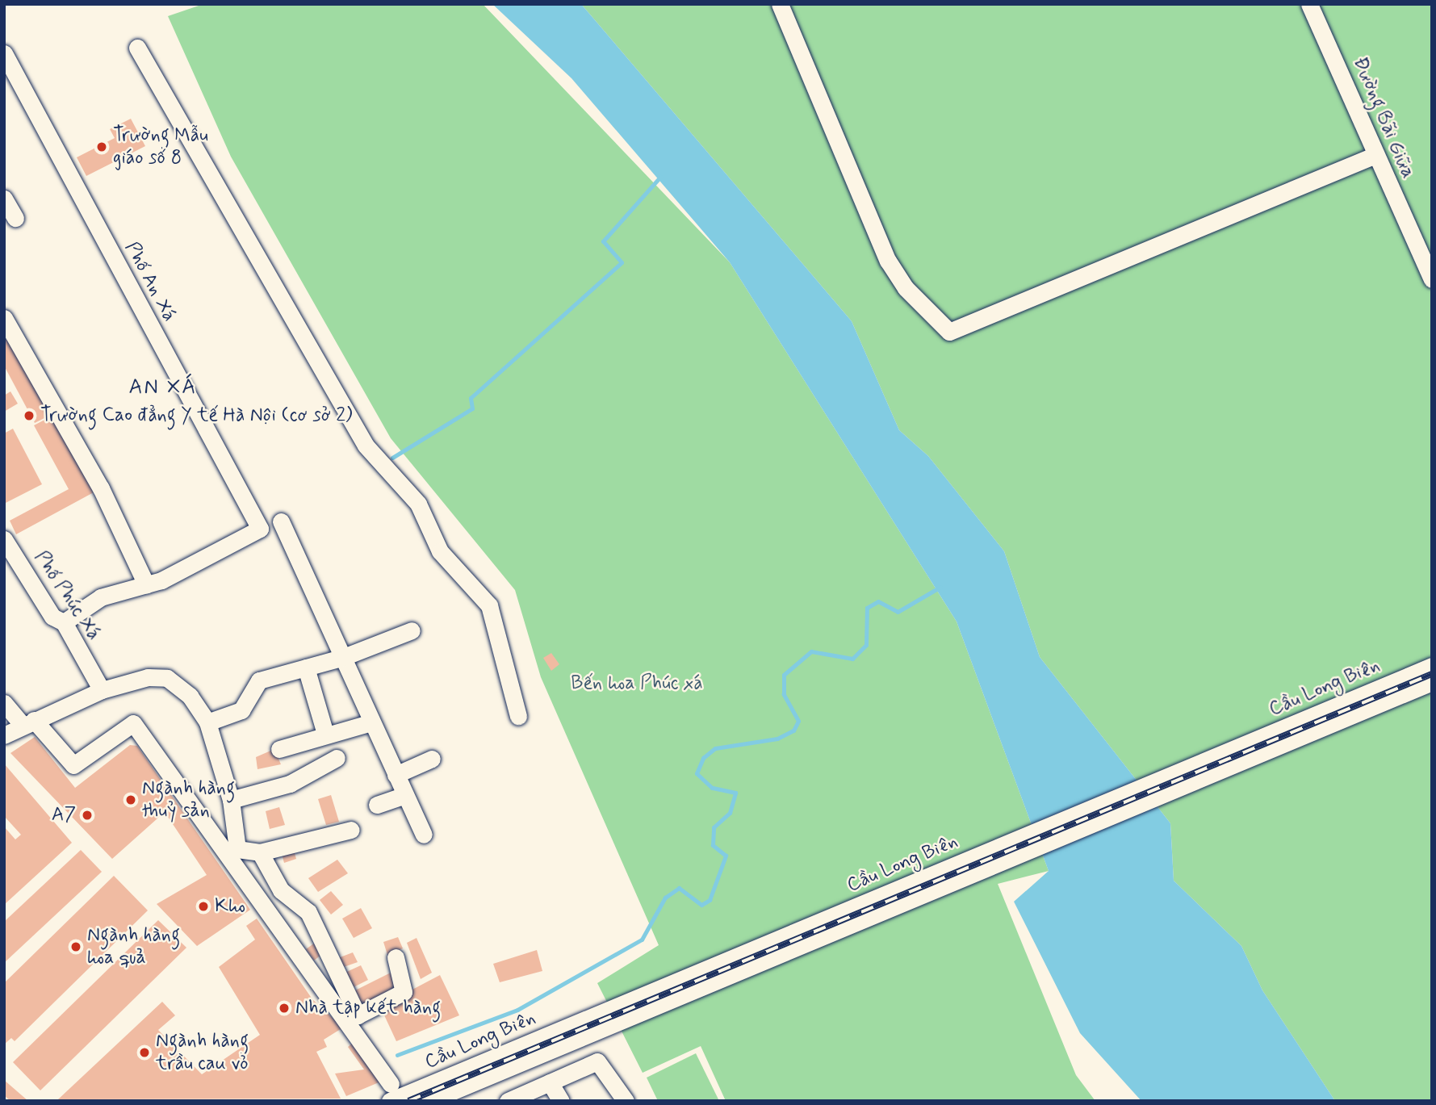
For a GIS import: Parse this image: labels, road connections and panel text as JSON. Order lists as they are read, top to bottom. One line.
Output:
{"streets":{"street":["Đường Bãi Giữa","Phố An Xá","Phố Phúc Xá","Cầu Long Biên"]},"districts":["AN XÁ"],"parks":["Bến hoa Phúc xá"],"places":["Trường Mẫu giáo số 8","Trường Cao đẳng Y tế Hà Nội (cơ sở 2)","Ngành hàng thuỷ sản","A7","Kho","Ngành hàng hoa quả","Nhà tập kết hàng","Ngành hàng trầu cau vỏ"]}
